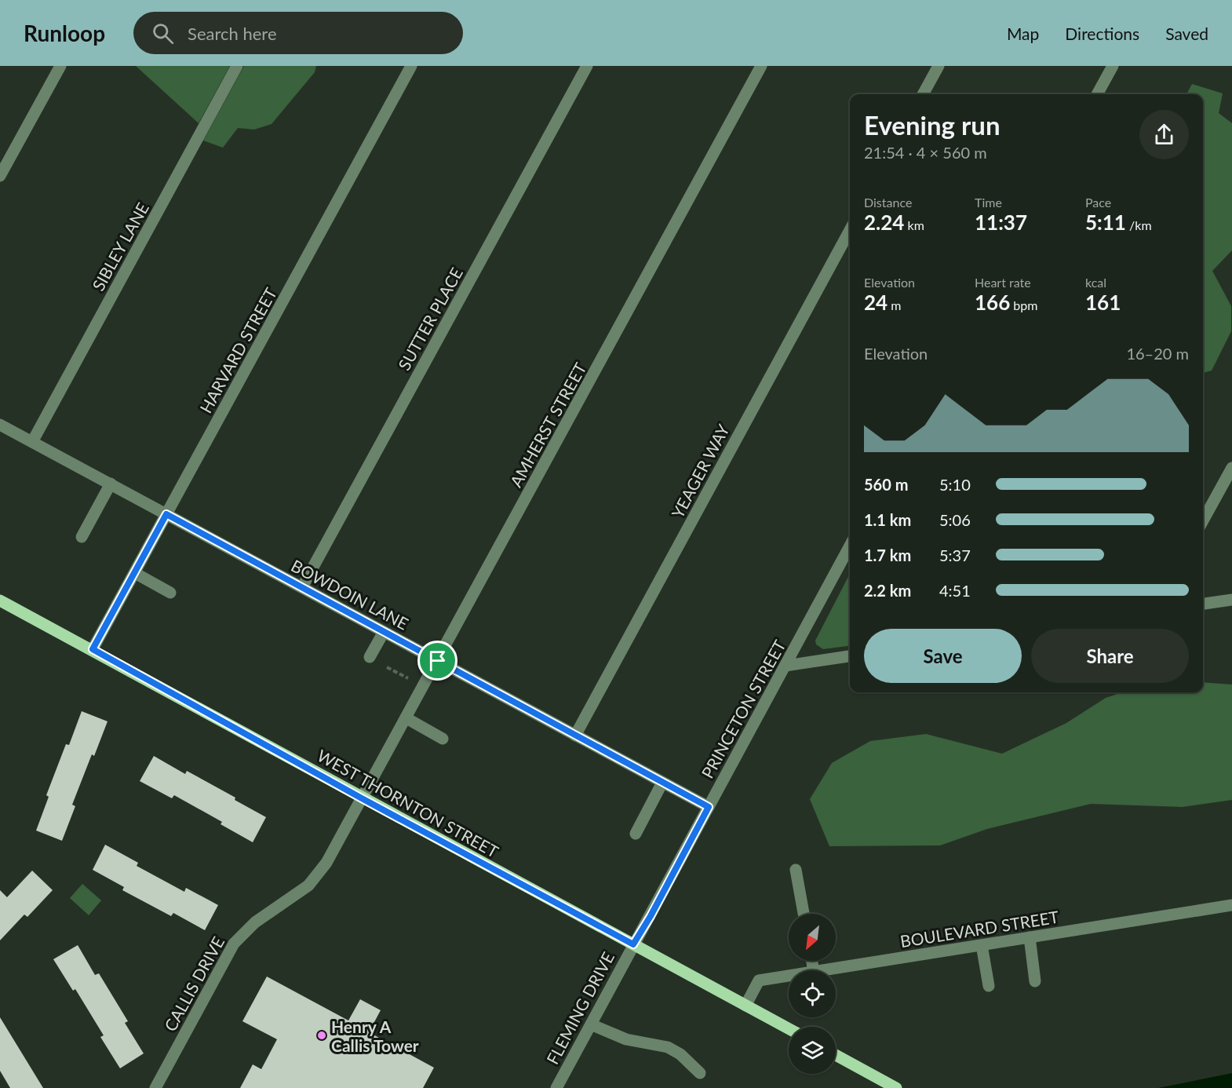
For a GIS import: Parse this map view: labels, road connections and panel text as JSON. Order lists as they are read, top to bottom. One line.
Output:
{"streets":{"main road":["WEST THORNTON STREET"],"street":["SIBLEY LANE","SUTTER PLACE","HARVARD STREET","AMHERST STREET","YEAGER WAY","BOWDOIN LANE","PRINCETON STREET","BOULEVARD STREET","CALLIS DRIVE","FLEMING DRIVE"]},"crossings":[["SIBLEY LANE","BOWDOIN LANE"],["SUTTER PLACE","BOWDOIN LANE"],["HARVARD STREET","BOWDOIN LANE"],["HARVARD STREET","WEST THORNTON STREET"],["AMHERST STREET","BOWDOIN LANE"],["AMHERST STREET","WEST THORNTON STREET"],["AMHERST STREET","CALLIS DRIVE"],["YEAGER WAY","BOWDOIN LANE"],["BOWDOIN LANE","PRINCETON STREET"],["PRINCETON STREET","WEST THORNTON STREET"],["PRINCETON STREET","FLEMING DRIVE"],["WEST THORNTON STREET","BOULEVARD STREET"],["WEST THORNTON STREET","CALLIS DRIVE"],["WEST THORNTON STREET","FLEMING DRIVE"]],"places":["Henry A Callis Tower"],"north":"bottom left","page":{"header":"Runloop","search":"Search here","nav":["Map","Directions","Saved"],"heading":["Evening run","21:54 · 4 × 560 m"],"stats":[["Distance","2.24 km"],["Time","11:37"],["Pace","5:11 /km"],["Elevation","24 m"],["Heart rate","166 bpm"],["kcal","161"]],"chart":["Elevation","16–20 m"],"list":[{"name":"560 m","note":"5:10"},{"name":"1.1 km","note":"5:06"},{"name":"1.7 km","note":"5:37"},{"name":"2.2 km","note":"4:51"}],"buttons":["Save","Share"]}}
